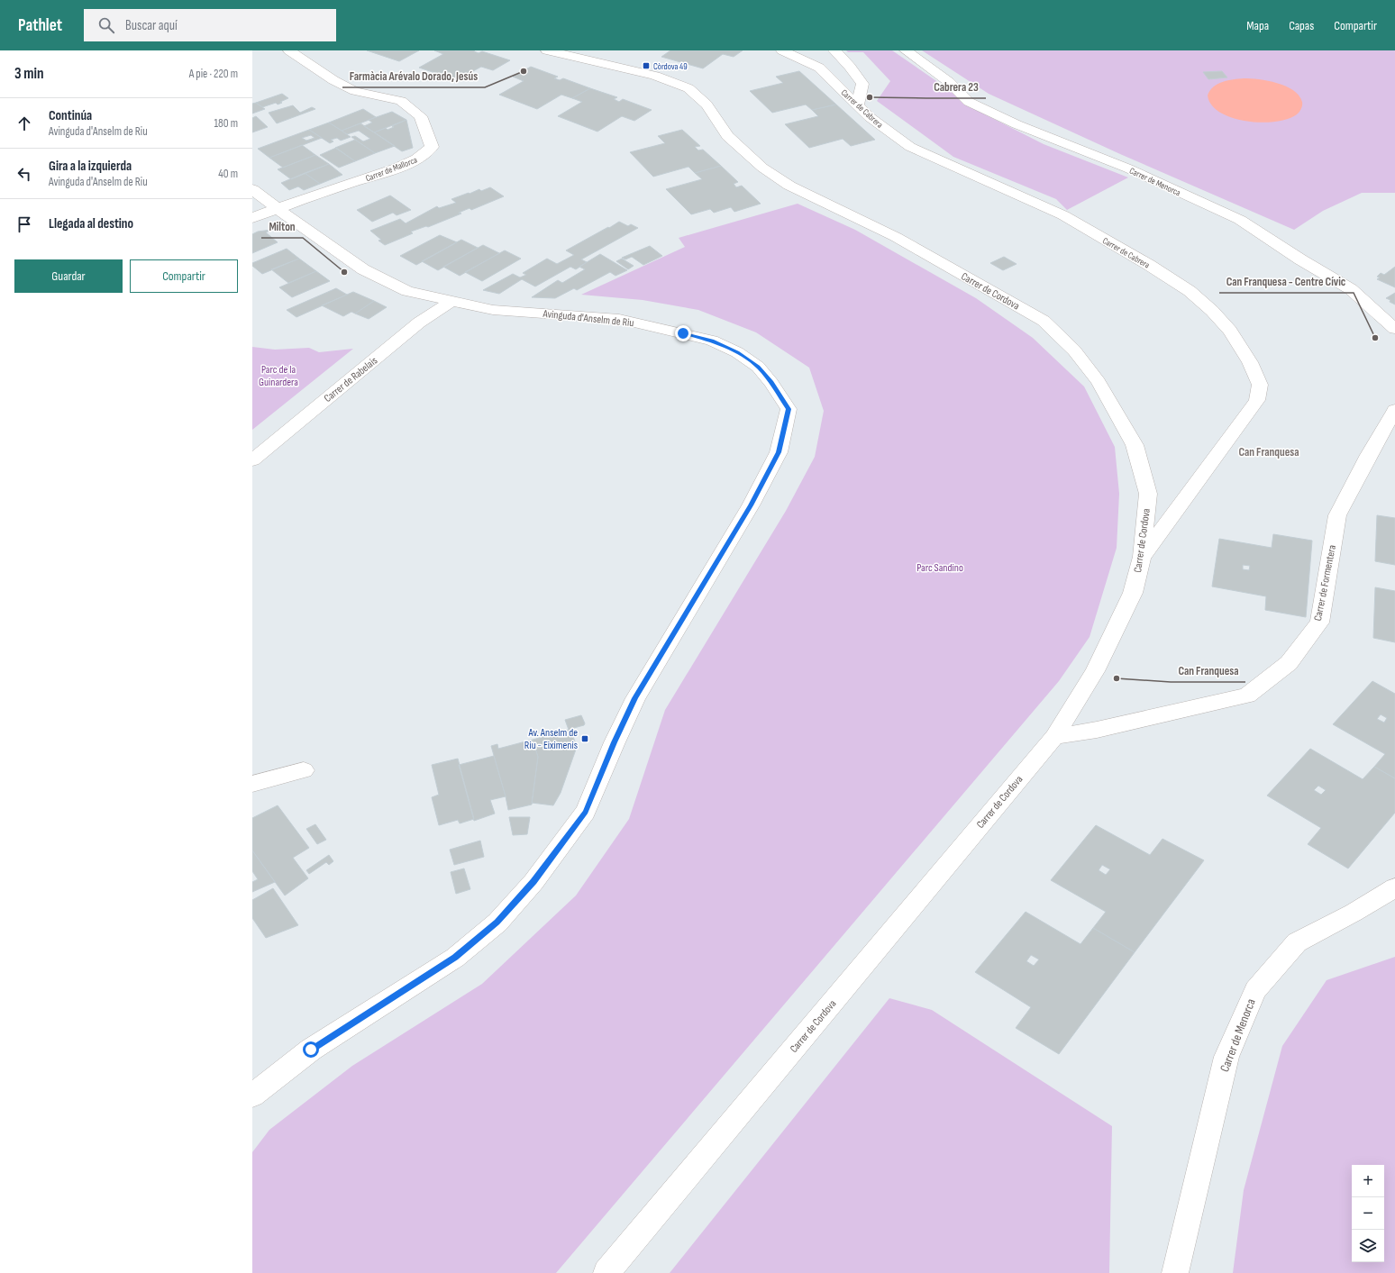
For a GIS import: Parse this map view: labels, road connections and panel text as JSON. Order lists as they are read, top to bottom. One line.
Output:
{"streets":{"street":["Carrer de Cabrera","Carrer de Mallorca","Carrer de Menorca","Carrer de Cordova","Avinguda d'Anselm de Riu","Carrer de Rabelais","Carrer de Formentera"]},"crossings":[["Carrer de Cabrera","Carrer de Cordova"],["Carrer de Mallorca","Avinguda d'Anselm de Riu"],["Carrer de Cordova","Carrer de Formentera"],["Avinguda d'Anselm de Riu","Carrer de Rabelais"]],"districts":["Can Franquesa"],"parks":["Parc de la Guinardera","Parc Sandino"],"places":{"transit":["Còrdova 49","Av. Anselm de Riu - Eiximenis"],"other":["Farmàcia Arévalo Dorado, Jesús","Cabrera 23","Milton","Can Franquesa - Centre Cívic","Can Franquesa"]},"page":{"header":"Pathlet","search":"Buscar aquí","nav":["Mapa","Capas","Compartir"],"heading":["3 min","A pie · 220 m"],"list":[["Continúa","Avinguda d'Anselm de Riu","180 m"],["Gira a la izquierda","Avinguda d'Anselm de Riu","40 m"],"Llegada al destino"],"buttons":["Guardar","Compartir"],"map_buttons":["+","−"]}}
